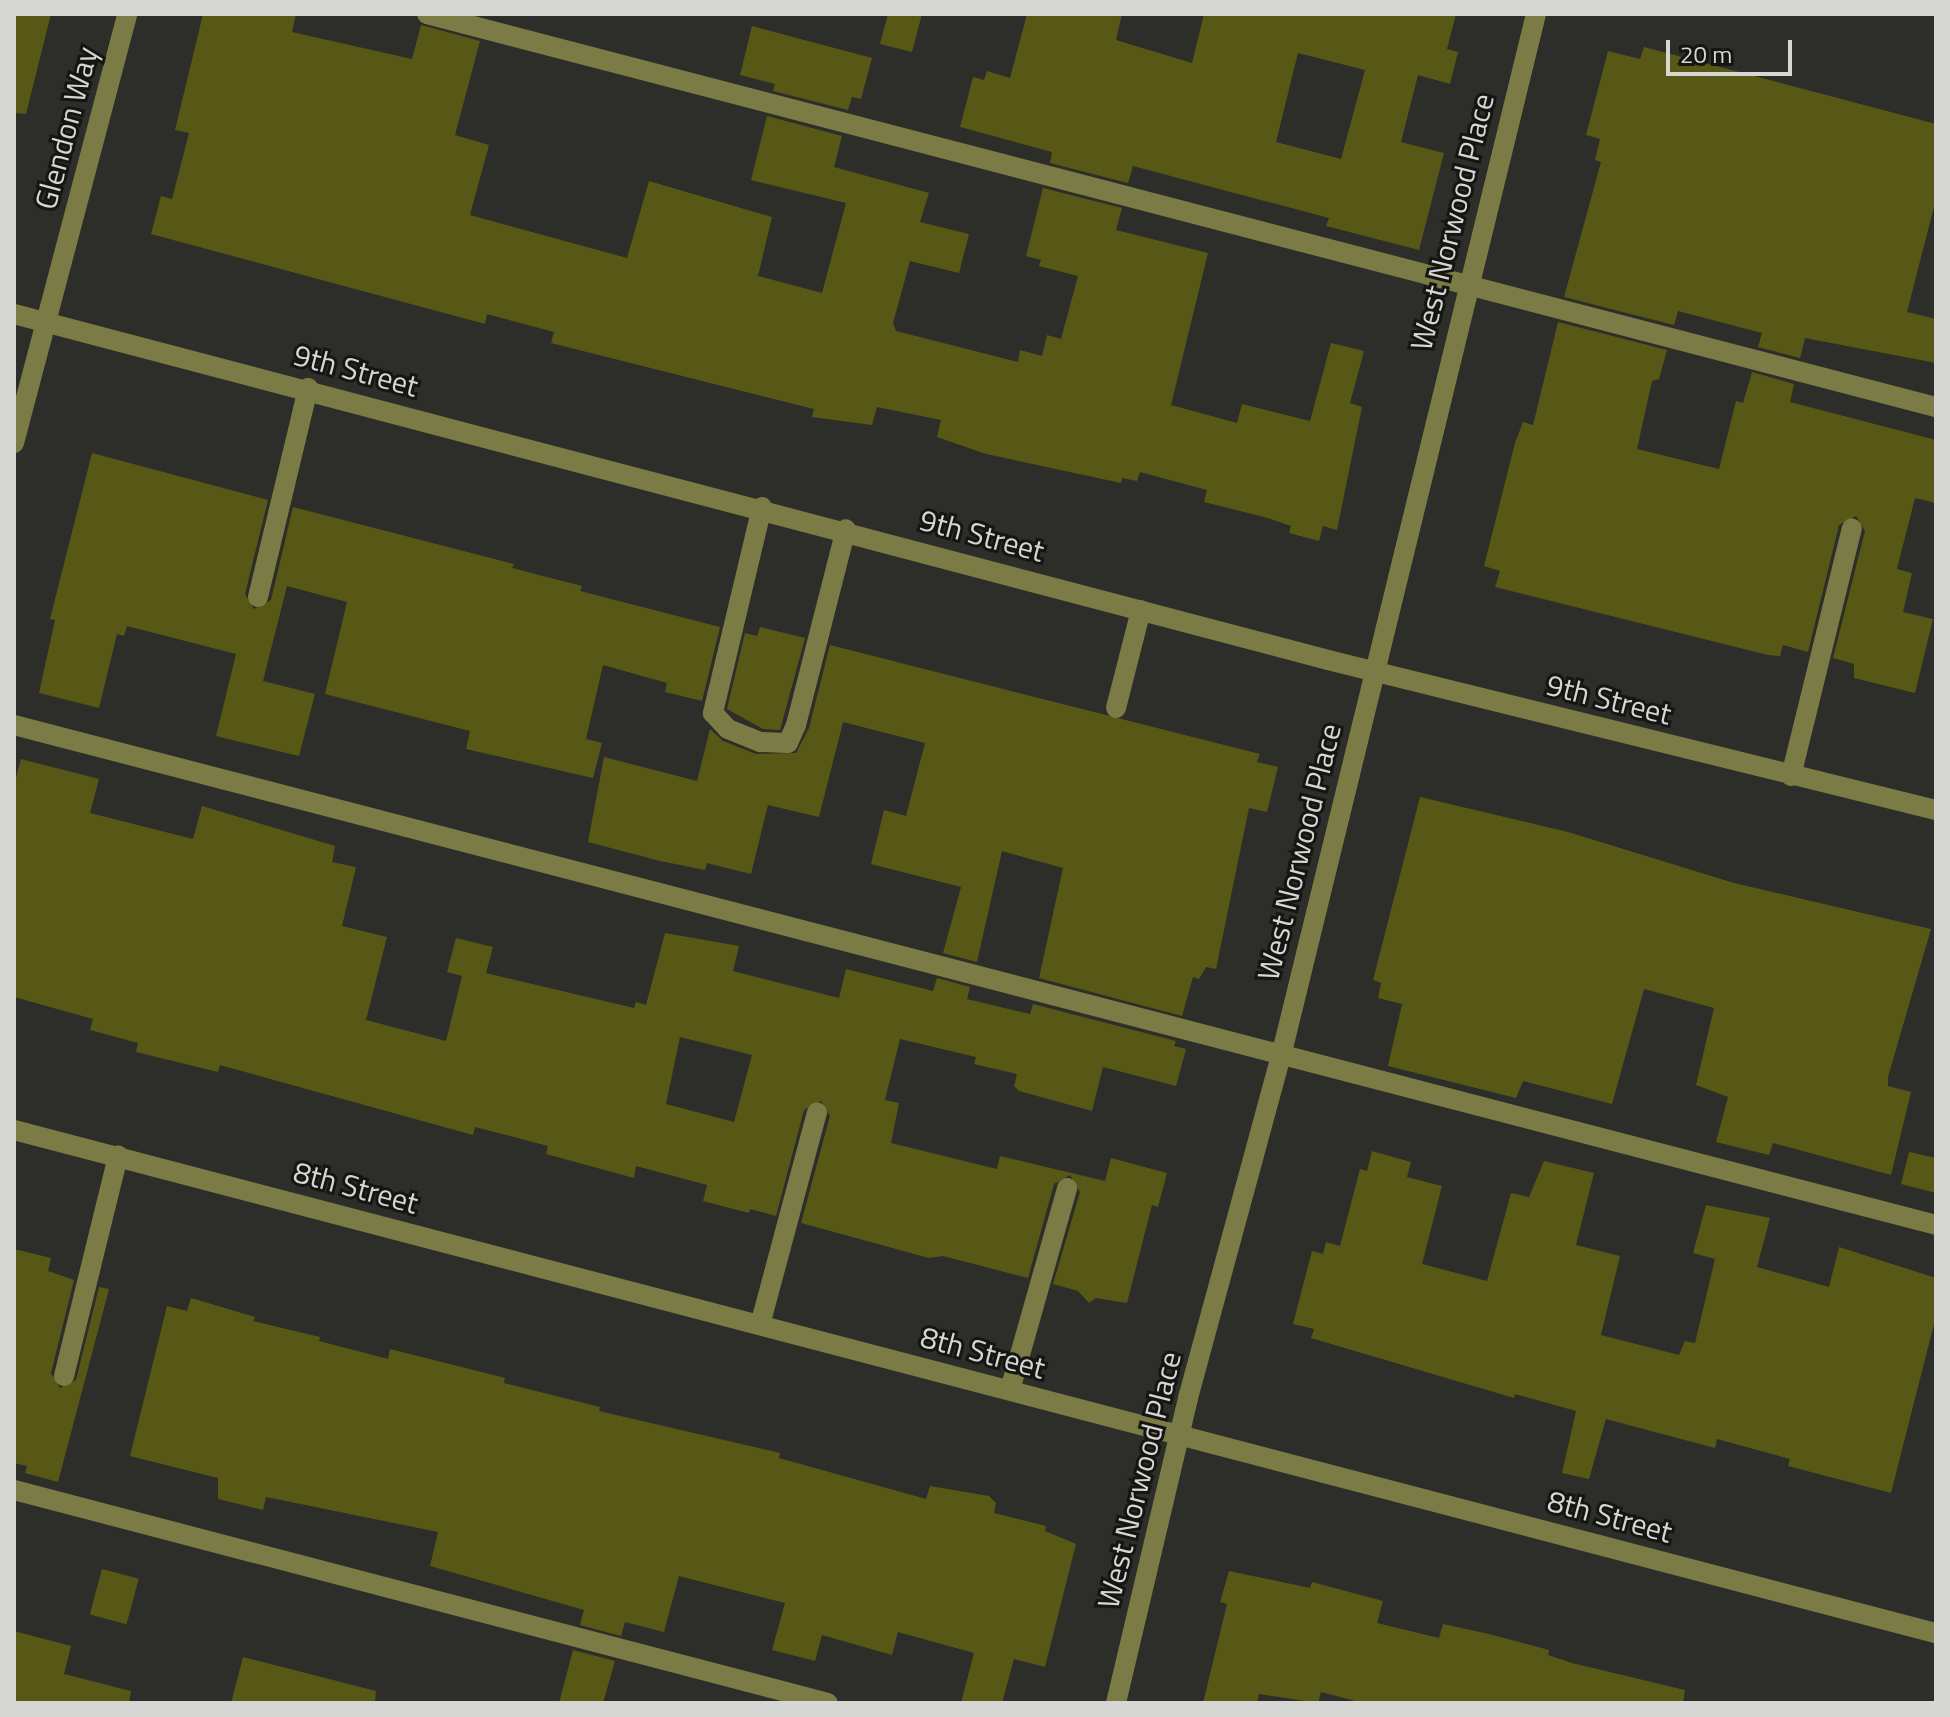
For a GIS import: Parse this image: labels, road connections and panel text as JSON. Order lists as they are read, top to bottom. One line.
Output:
{"streets":{"street":["Glendon Way","West Norwood Place","9th Street","8th Street"]},"crossings":[["Glendon Way","9th Street"],["West Norwood Place","9th Street"],["West Norwood Place","8th Street"]],"scale_bar":"20 m"}
